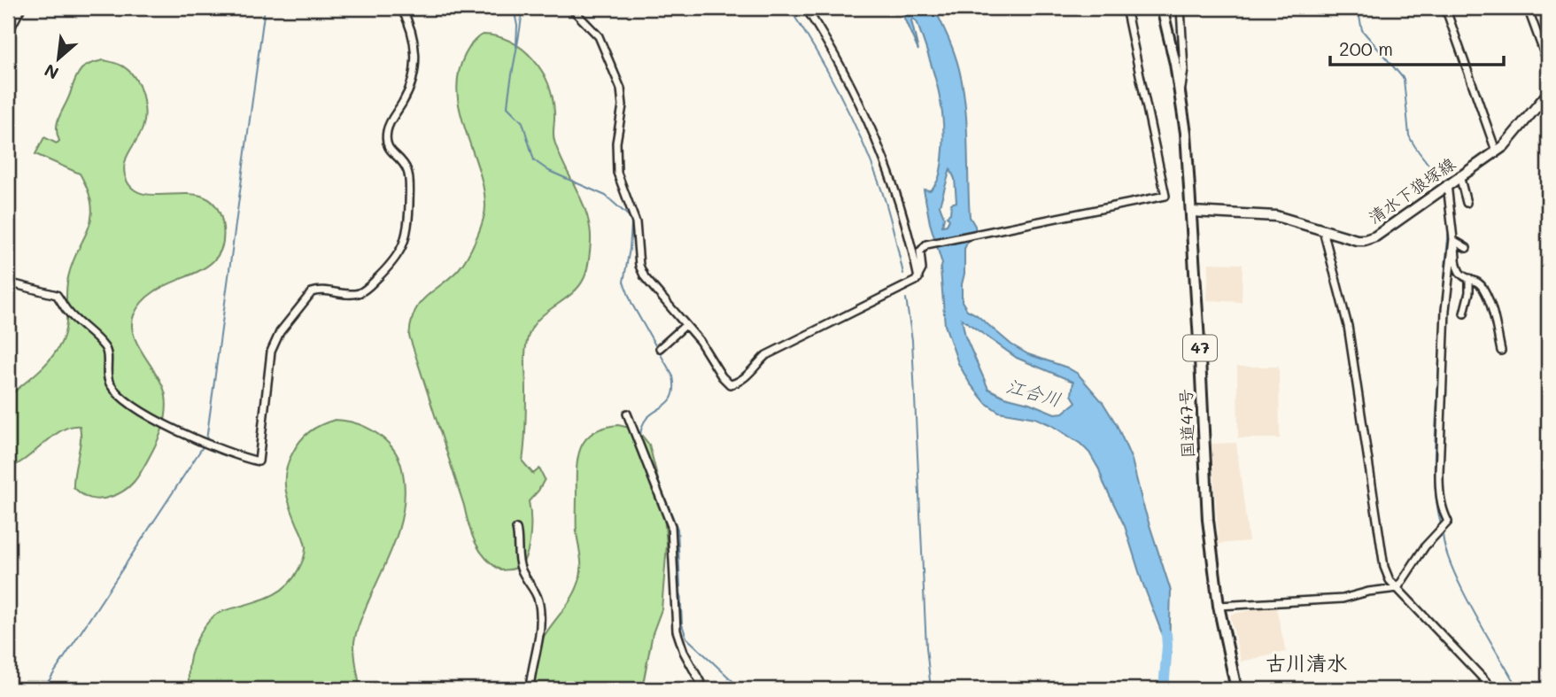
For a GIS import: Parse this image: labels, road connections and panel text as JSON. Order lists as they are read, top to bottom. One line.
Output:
{"streets":{"highway":["47","国道47号"],"main road":["清水下狼塚線"]},"crossings":[["清水下狼塚線","国道47号"]],"districts":["古川清水"],"water":["江合川"],"scale_bar":"200 m","north":"bottom left"}
